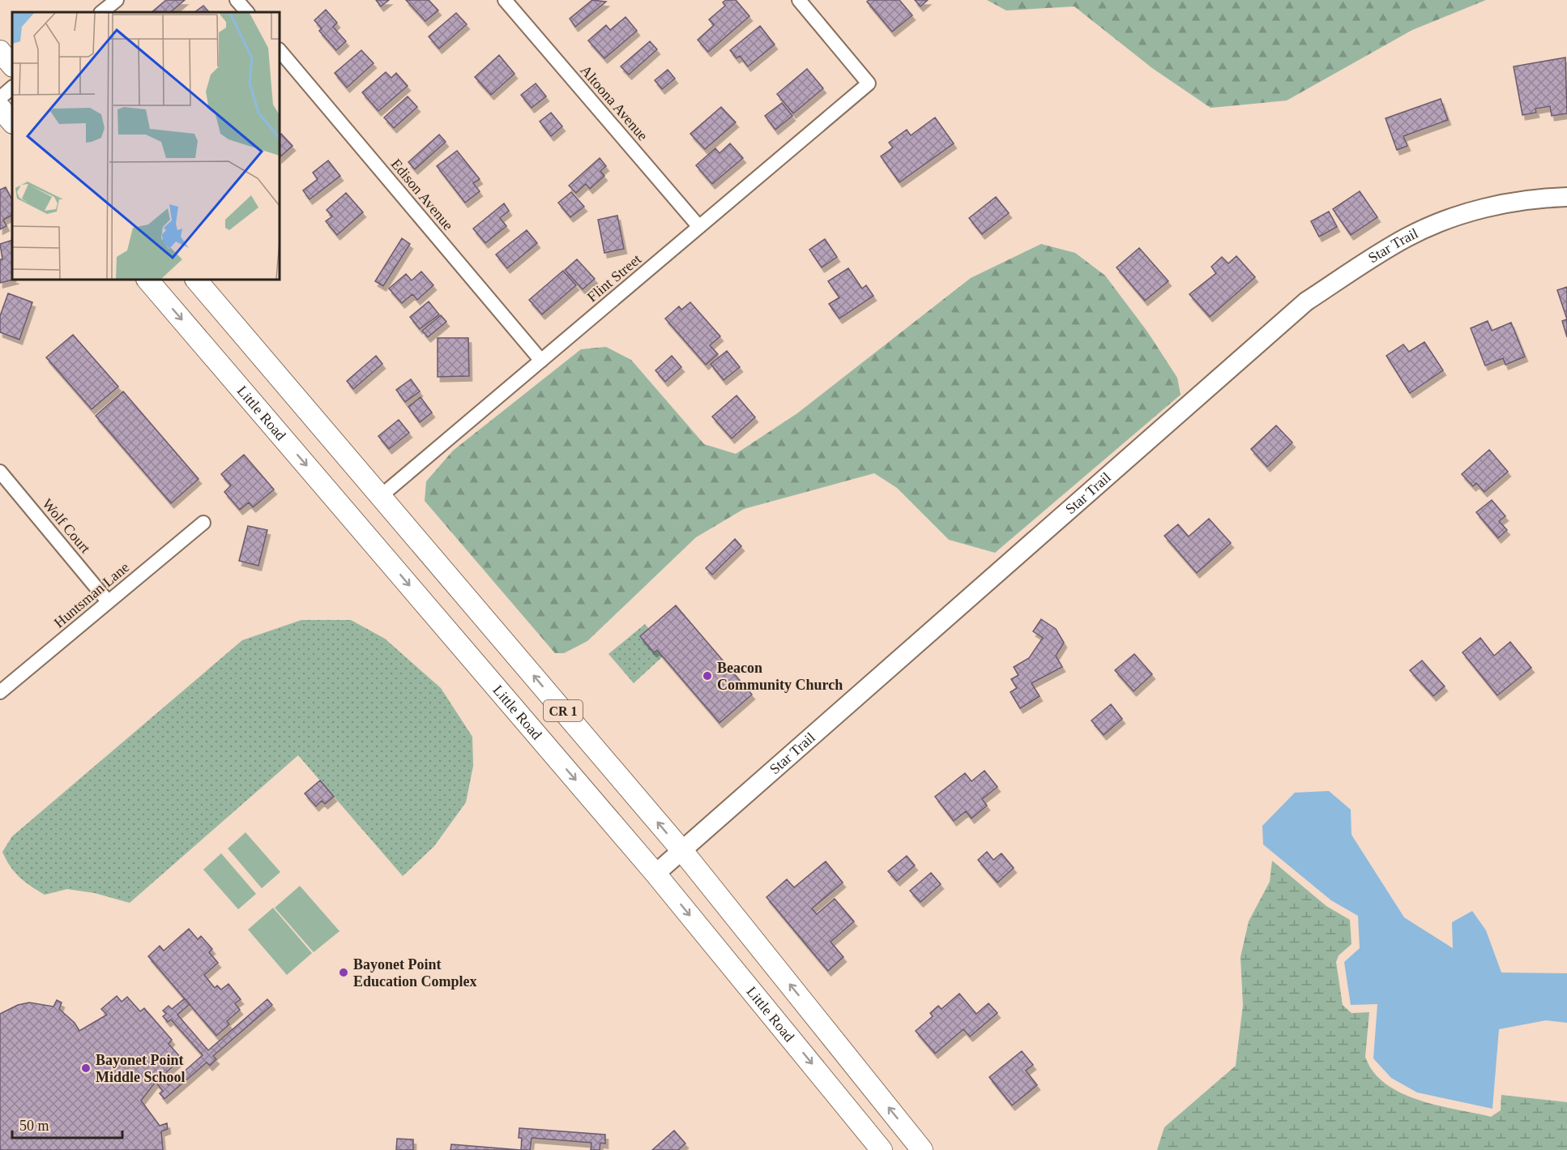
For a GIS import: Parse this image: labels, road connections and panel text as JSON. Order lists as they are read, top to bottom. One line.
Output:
{"streets":{"main road":["Little Road","CR 1"],"street":["Altoona Avenue","Edison Avenue","Star Trail","Flint Street","Wolf Court","Huntsman Lane"]},"crossings":[["Altoona Avenue","Flint Street"],["Edison Avenue","Flint Street"],["Star Trail","Little Road"],["Star Trail","CR 1"],["Flint Street","CR 1"],["Wolf Court","Huntsman Lane"]],"places":["Beacon Community Church","Bayonet Point Education Complex","Bayonet Point Middle School"],"scale_bar":"50 m"}
